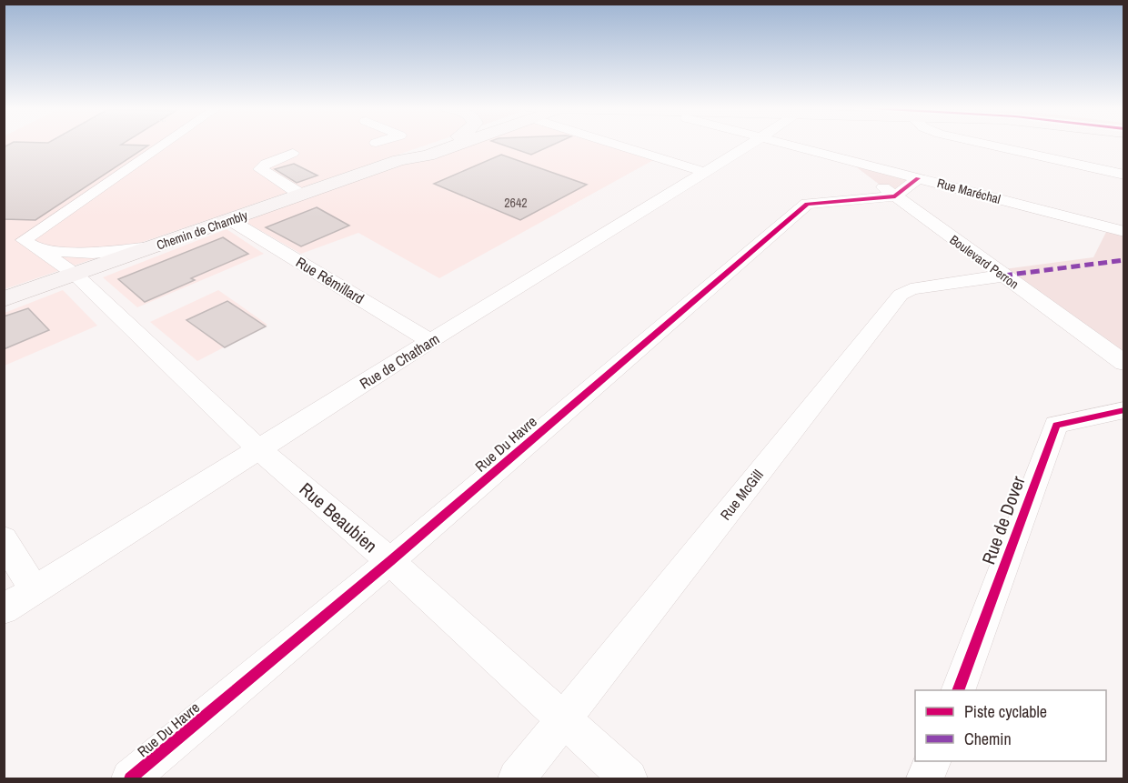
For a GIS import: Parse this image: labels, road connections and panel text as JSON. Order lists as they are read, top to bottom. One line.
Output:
{"streets":{"main road":["Chemin de Chambly"],"street":["Rue Maréchal","Boulevard Perron","Rue Rémillard","Rue de Chatham","Rue Du Havre","Rue McGill","Rue Beaubien","Rue de Dover"]},"crossings":[["Rue Maréchal","Boulevard Perron"],["Chemin de Chambly","Rue Rémillard"],["Chemin de Chambly","Rue Beaubien"],["Boulevard Perron","Rue Du Havre"],["Boulevard Perron","Rue McGill"],["Rue Rémillard","Rue de Chatham"],["Rue de Chatham","Rue Beaubien"],["Rue Du Havre","Rue Beaubien"],["Rue McGill","Rue Beaubien"]],"house_numbers":["2642"],"legend":["Piste cyclable","Chemin"]}
